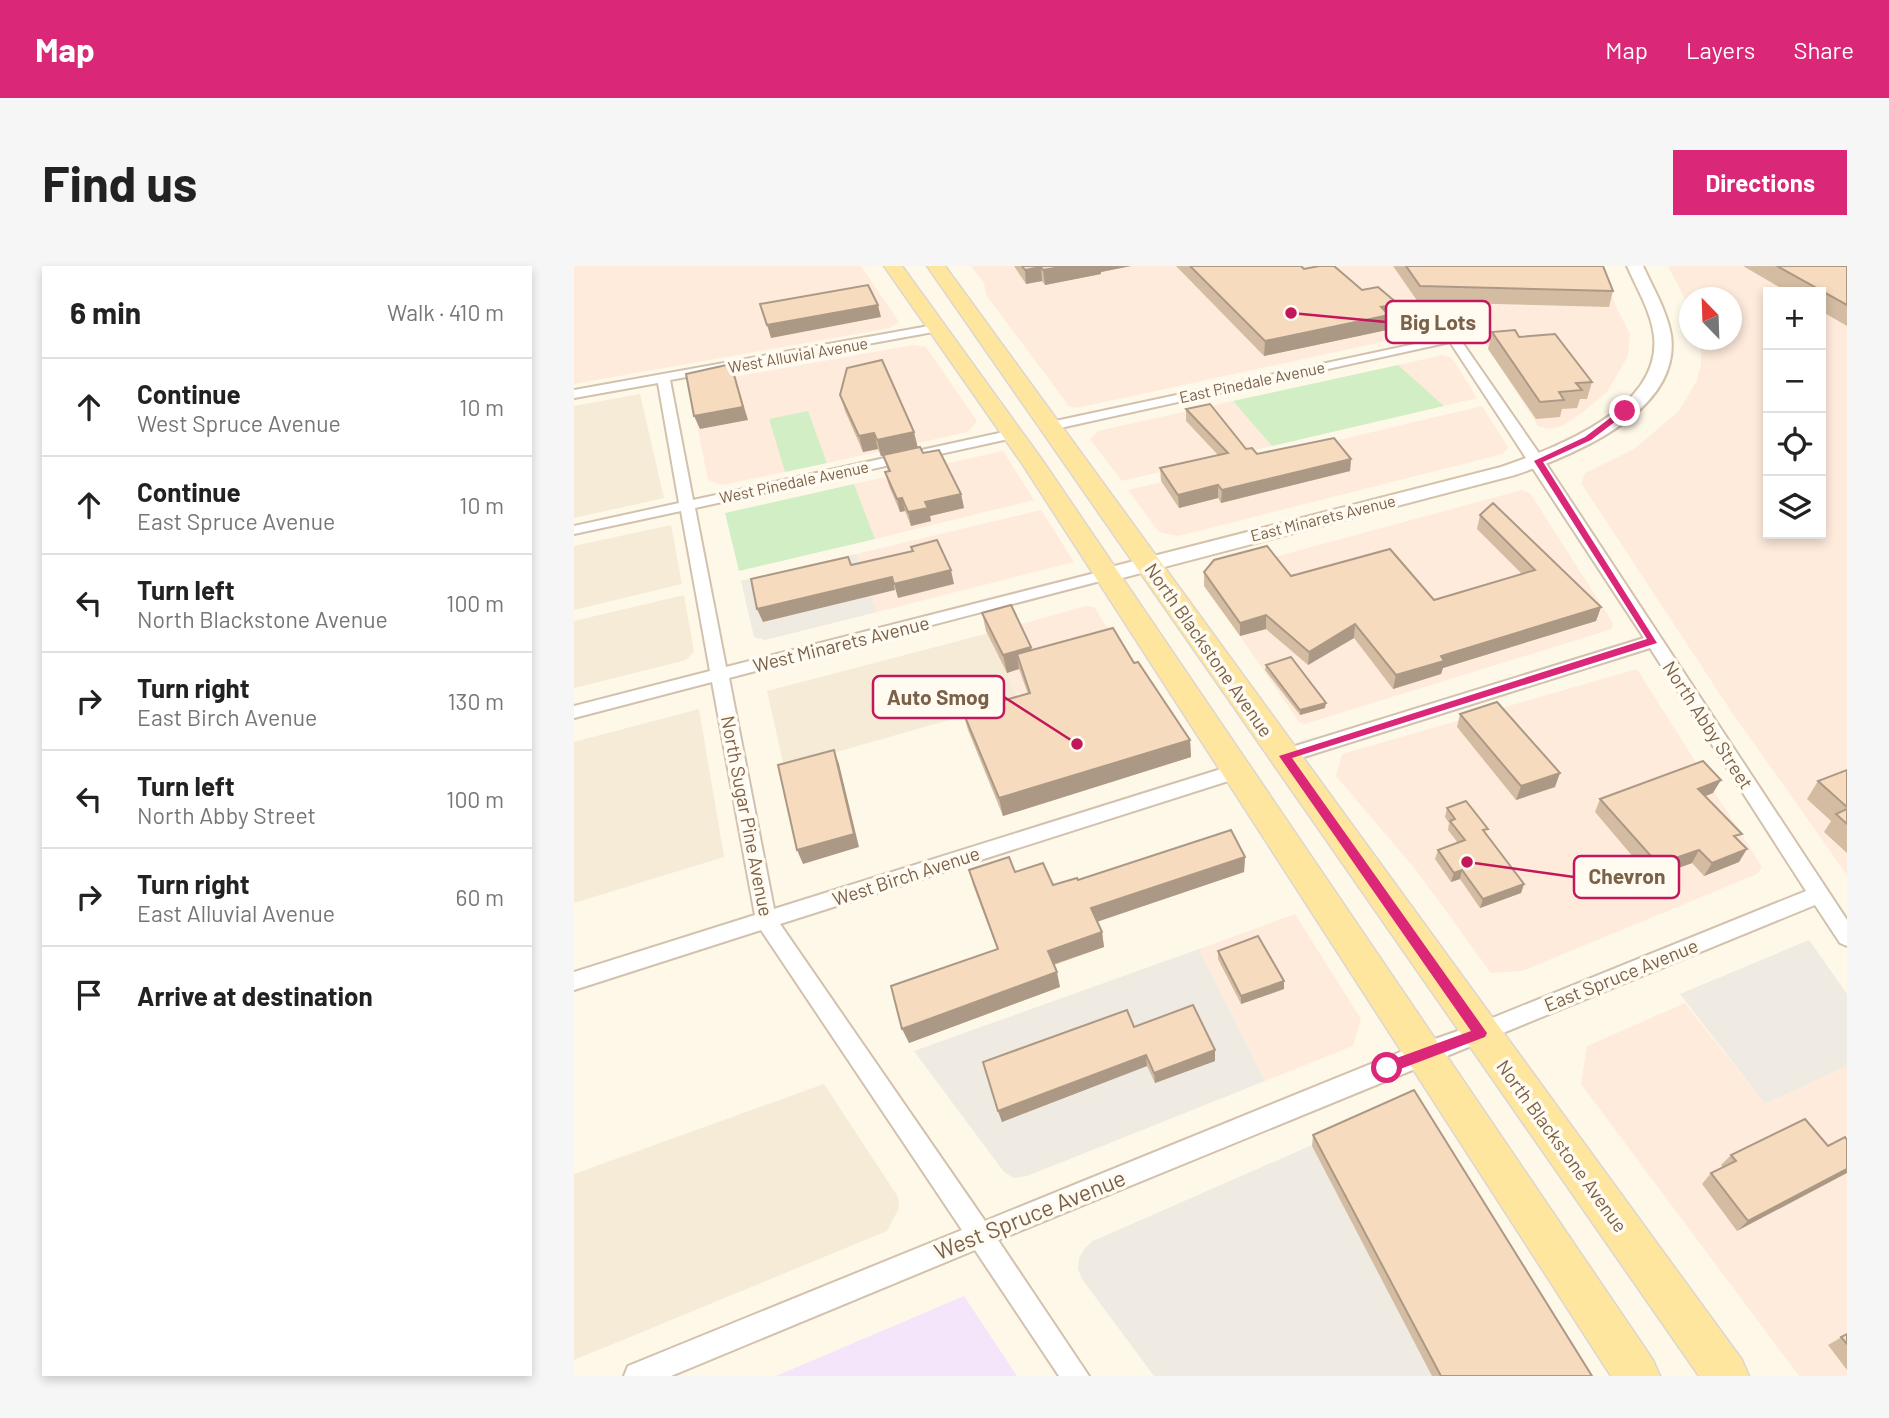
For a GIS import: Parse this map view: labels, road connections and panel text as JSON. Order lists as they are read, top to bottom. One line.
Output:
{"streets":{"main road":["East Minarets Avenue","North Blackstone Avenue"],"street":["West Alluvial Avenue","East Pinedale Avenue","West Pinedale Avenue","West Minarets Avenue","North Abby Street","North Sugar Pine Avenue","West Birch Avenue","East Spruce Avenue","West Spruce Avenue"]},"crossings":[["West Alluvial Avenue","North Sugar Pine Avenue"],["East Pinedale Avenue","North Blackstone Avenue"],["East Pinedale Avenue","North Abby Street"],["West Pinedale Avenue","North Sugar Pine Avenue"],["East Minarets Avenue","West Minarets Avenue"],["East Minarets Avenue","North Blackstone Avenue"],["East Minarets Avenue","North Abby Street"],["West Minarets Avenue","North Sugar Pine Avenue"],["North Blackstone Avenue","East Spruce Avenue"],["North Abby Street","East Spruce Avenue"],["North Sugar Pine Avenue","West Birch Avenue"],["North Sugar Pine Avenue","West Spruce Avenue"],["East Spruce Avenue","West Spruce Avenue"]],"places":["Big Lots","Auto Smog","Chevron"],"north":"top left","page":{"header":"Map","nav":["Map","Layers","Share"],"buttons":"Directions","title":"Find us","heading":["6 min","Walk · 410 m"],"map_buttons":["+","−"],"list":[["Continue","West Spruce Avenue","10 m"],["Continue","East Spruce Avenue","10 m"],["Turn left","North Blackstone Avenue","100 m"],["Turn right","East Birch Avenue","130 m"],["Turn left","North Abby Street","100 m"],["Turn right","East Alluvial Avenue","60 m"],"Arrive at destination"]}}
